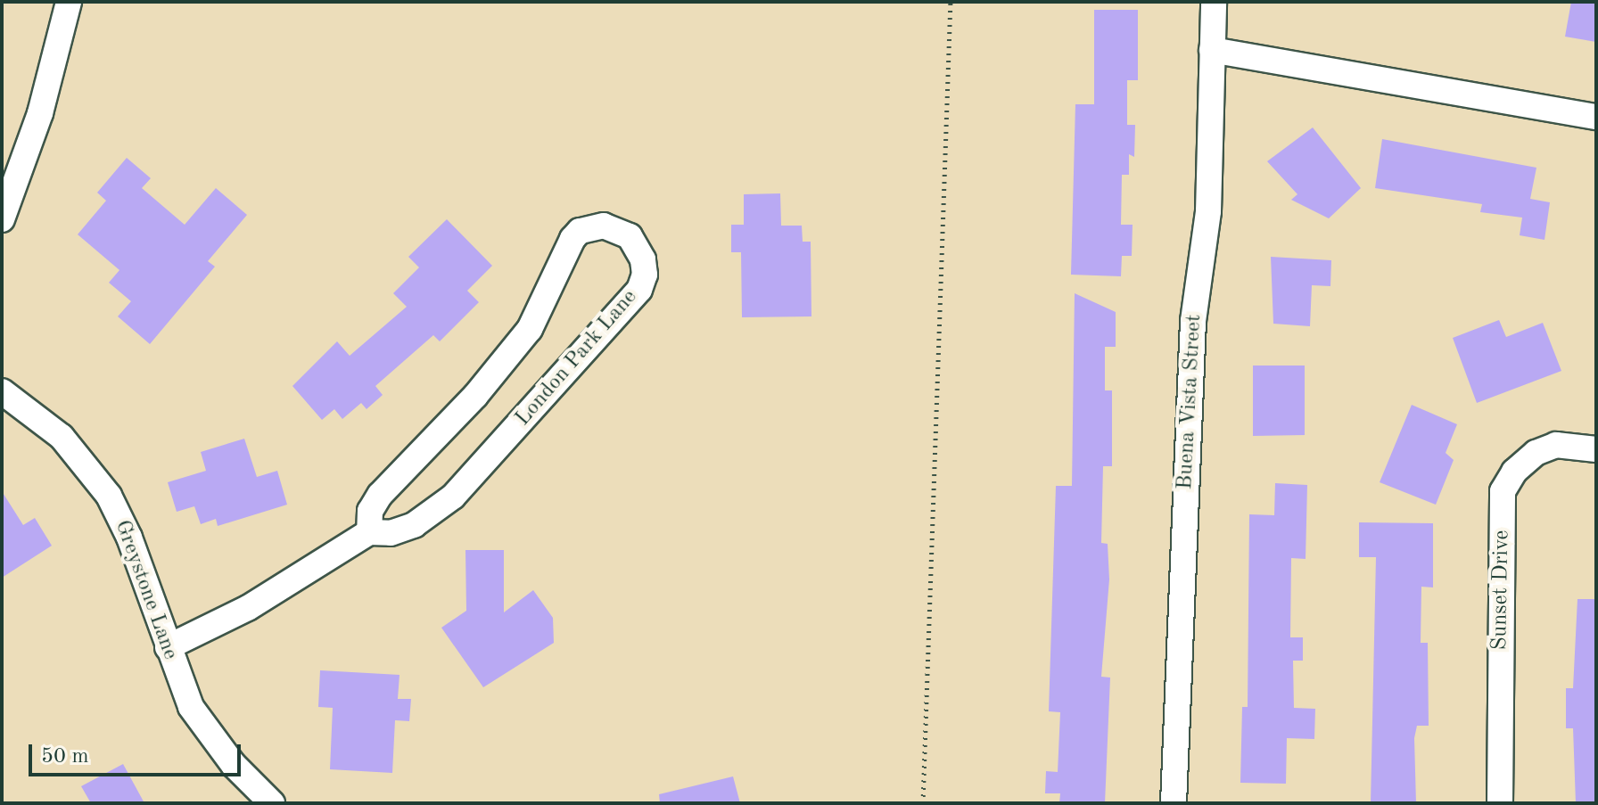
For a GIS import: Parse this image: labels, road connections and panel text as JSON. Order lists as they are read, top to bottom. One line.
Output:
{"streets":{"street":["London Park Lane","Buena Vista Street","Greystone Lane","Sunset Drive"]},"crossings":[["London Park Lane","Greystone Lane"]],"scale_bar":"50 m"}
